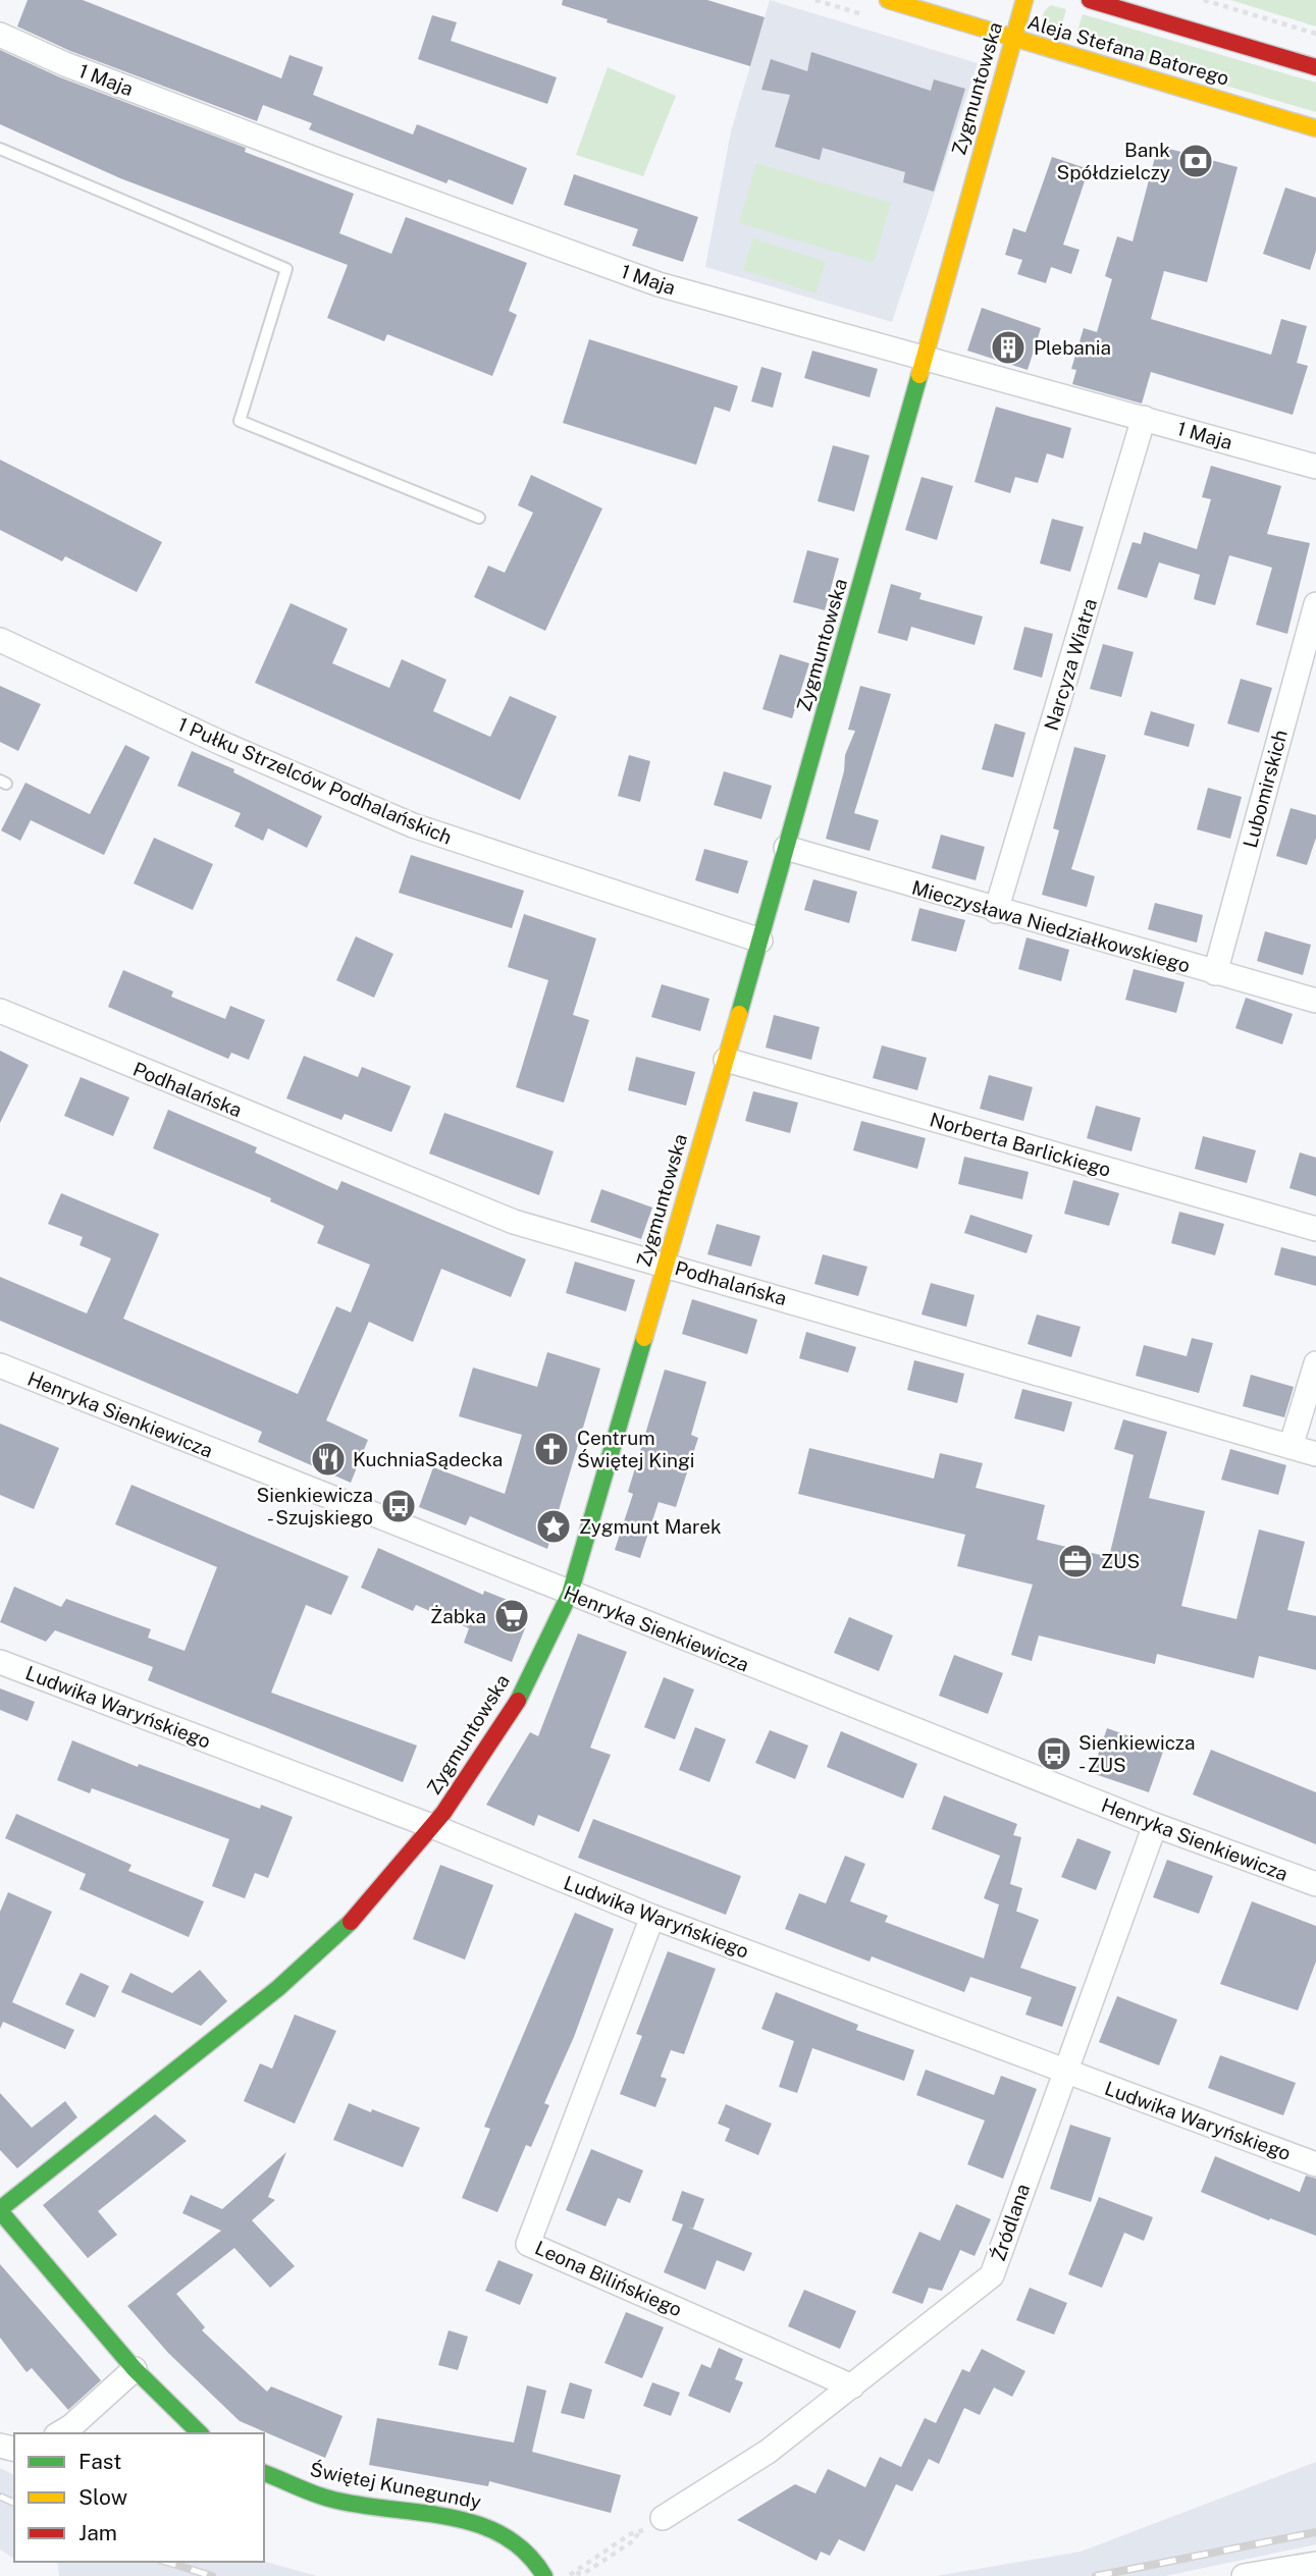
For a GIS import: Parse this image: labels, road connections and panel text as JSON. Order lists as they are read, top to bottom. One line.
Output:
{"streets":{"main road":["Aleja Stefana Batorego","Zygmuntowska","Świętej Kunegundy"],"street":["1 Maja","Narcyza Wiatra","1 Pułku Strzelców Podhalańskich","Lubomirskich","Mieczysława Niedziałkowskiego","Podhalańska","Norberta Barlickiego","Henryka Sienkiewicza","Ludwika Waryńskiego","Źródlana","Leona Bilińskiego"]},"crossings":[["Aleja Stefana Batorego","Zygmuntowska"],["1 Maja","Zygmuntowska"],["1 Maja","Narcyza Wiatra"],["Zygmuntowska","1 Pułku Strzelców Podhalańskich"],["Zygmuntowska","Mieczysława Niedziałkowskiego"],["Zygmuntowska","Podhalańska"],["Zygmuntowska","Norberta Barlickiego"],["Zygmuntowska","Henryka Sienkiewicza"],["Zygmuntowska","Ludwika Waryńskiego"],["Narcyza Wiatra","Mieczysława Niedziałkowskiego"],["Lubomirskich","Mieczysława Niedziałkowskiego"],["Henryka Sienkiewicza","Źródlana"],["Ludwika Waryńskiego","Źródlana"],["Ludwika Waryńskiego","Leona Bilińskiego"],["Źródlana","Leona Bilińskiego"]],"places":{"bank":["Bank Spółdzielczy"],"building":["Plebania"],"church":["Centrum Świętej Kingi"],"restaurant":["KuchniaSądecka"],"bus stop":["Sienkiewicza - Szujskiego","Sienkiewicza - ZUS"],"place":["Zygmunt Marek"],"office":["ZUS"],"supermarket":["Żabka"]},"legend":["Fast","Slow","Jam"]}
